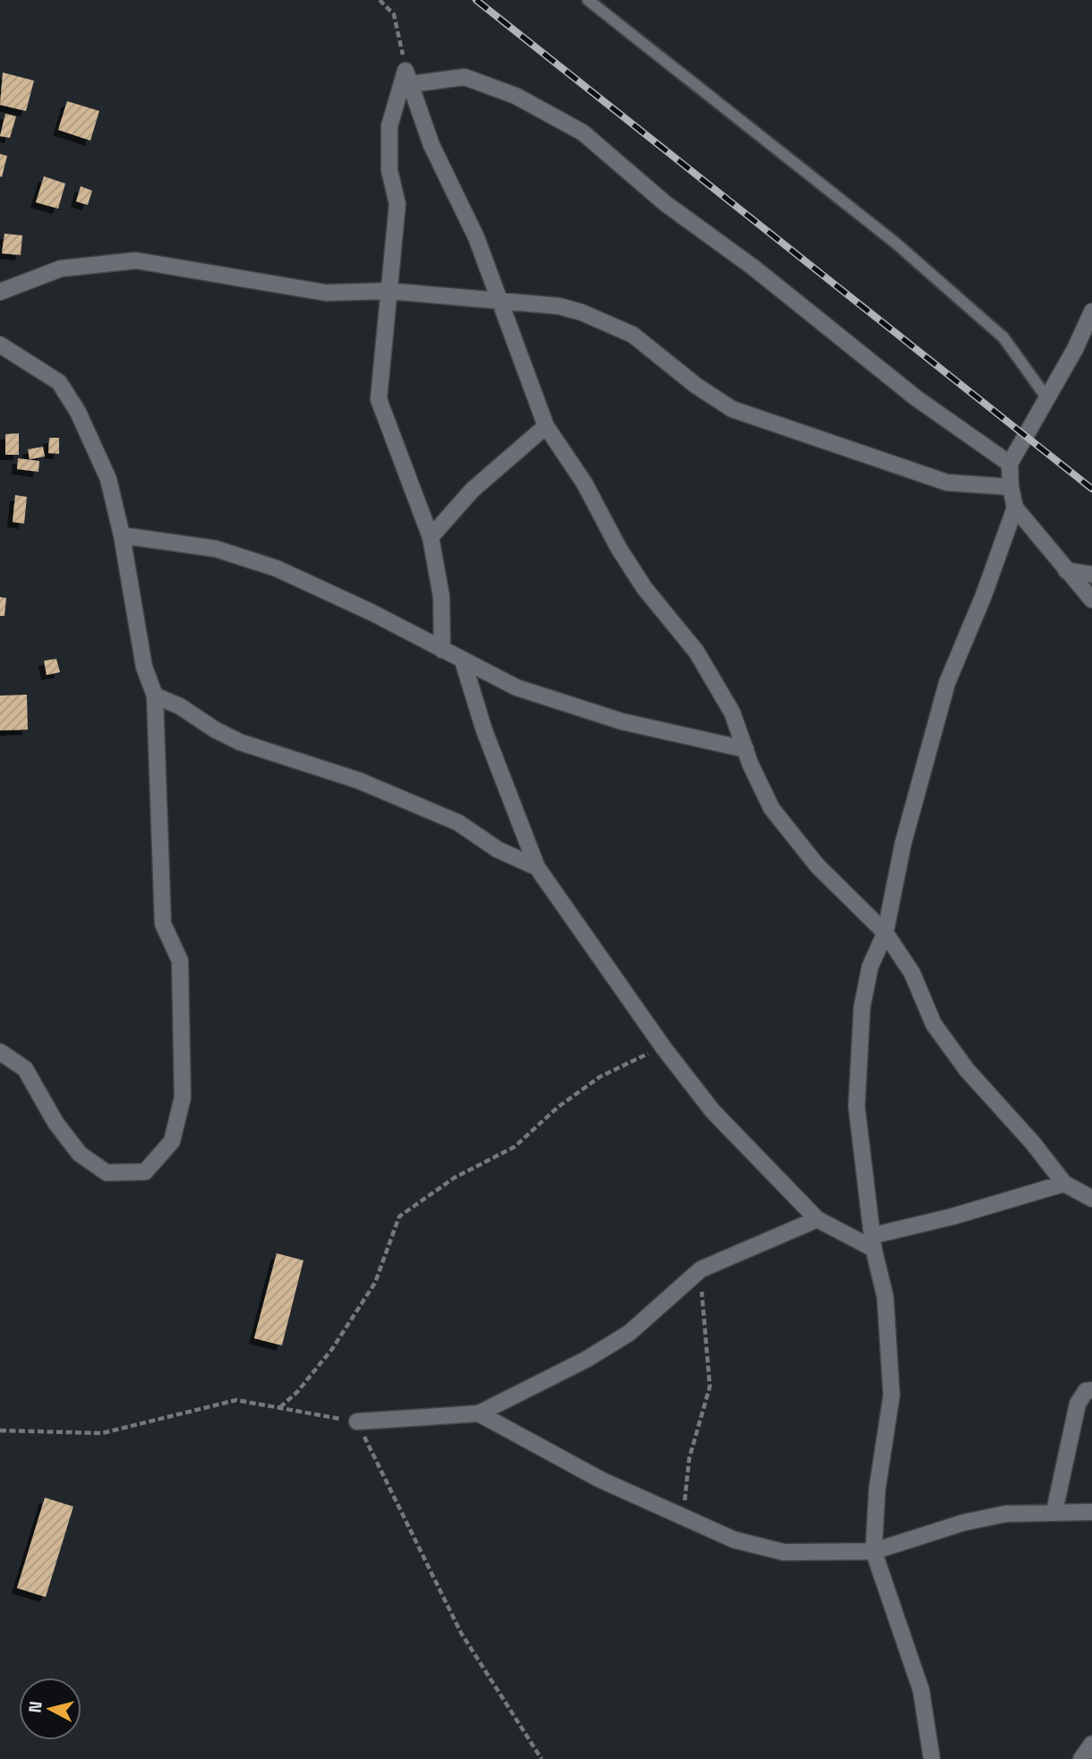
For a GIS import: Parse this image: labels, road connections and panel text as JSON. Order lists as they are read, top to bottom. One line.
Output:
{"north":"left"}
